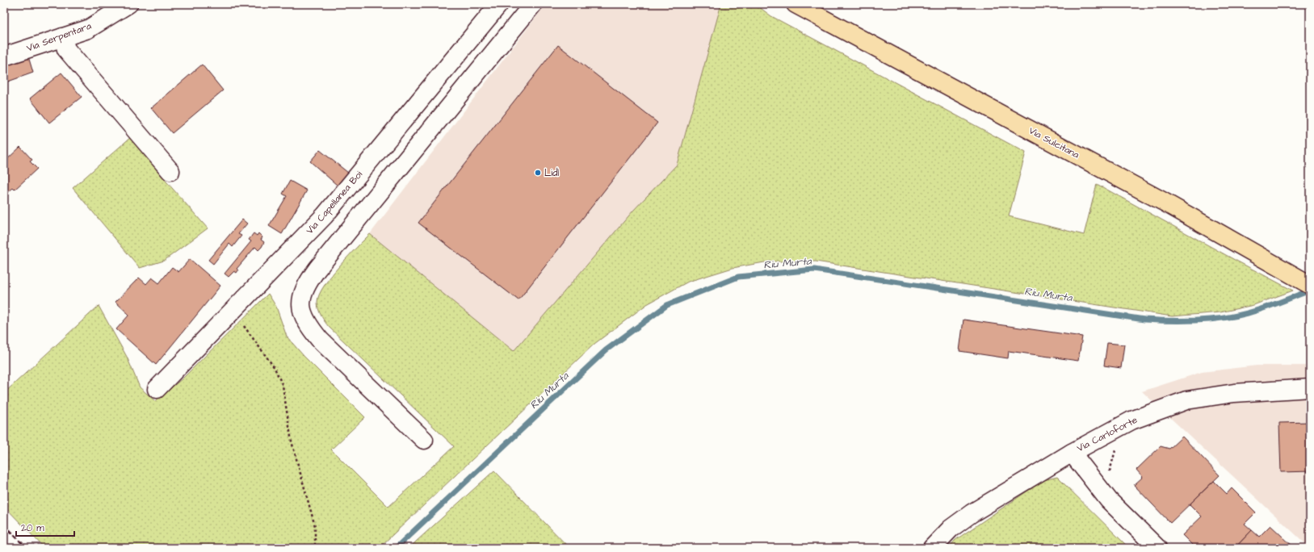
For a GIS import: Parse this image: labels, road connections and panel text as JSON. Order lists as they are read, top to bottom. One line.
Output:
{"streets":{"main road":["Via Sulcitana"],"street":["Via Serpentara","Via Capellanea Boi","Via Carloforte"]},"water":["Riu Murta"],"places":["Lidl"],"scale_bar":"20 m"}
